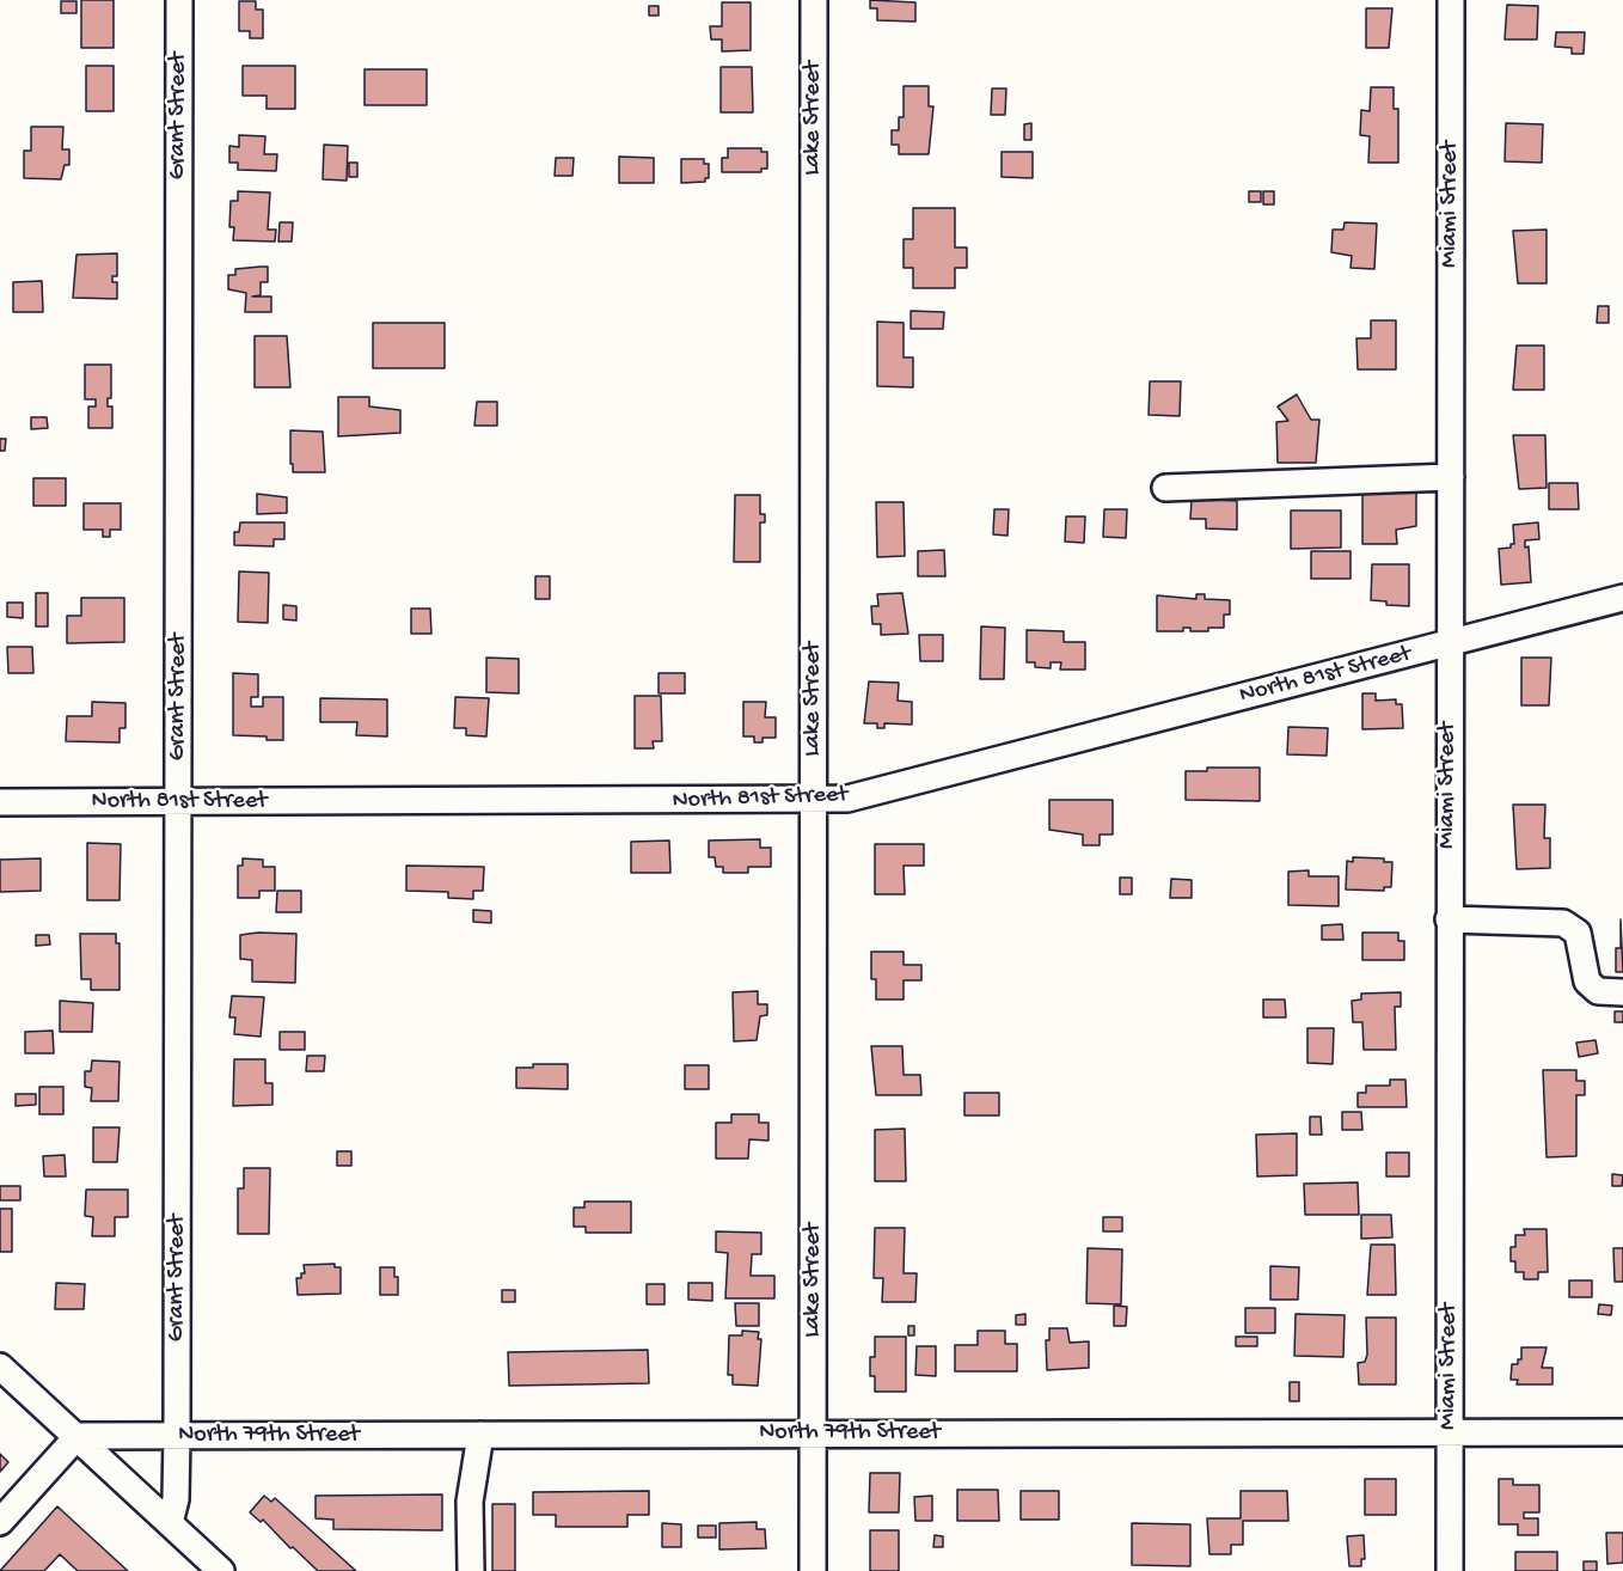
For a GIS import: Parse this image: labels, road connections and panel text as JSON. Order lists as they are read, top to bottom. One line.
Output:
{"streets":{"street":["Grant Street","Lake Street","Miami Street","North 81st Street","North 79th Street"]},"crossings":[["Grant Street","North 81st Street"],["Grant Street","North 79th Street"],["Lake Street","North 81st Street"],["Lake Street","North 79th Street"],["Miami Street","North 81st Street"],["Miami Street","North 79th Street"]]}
